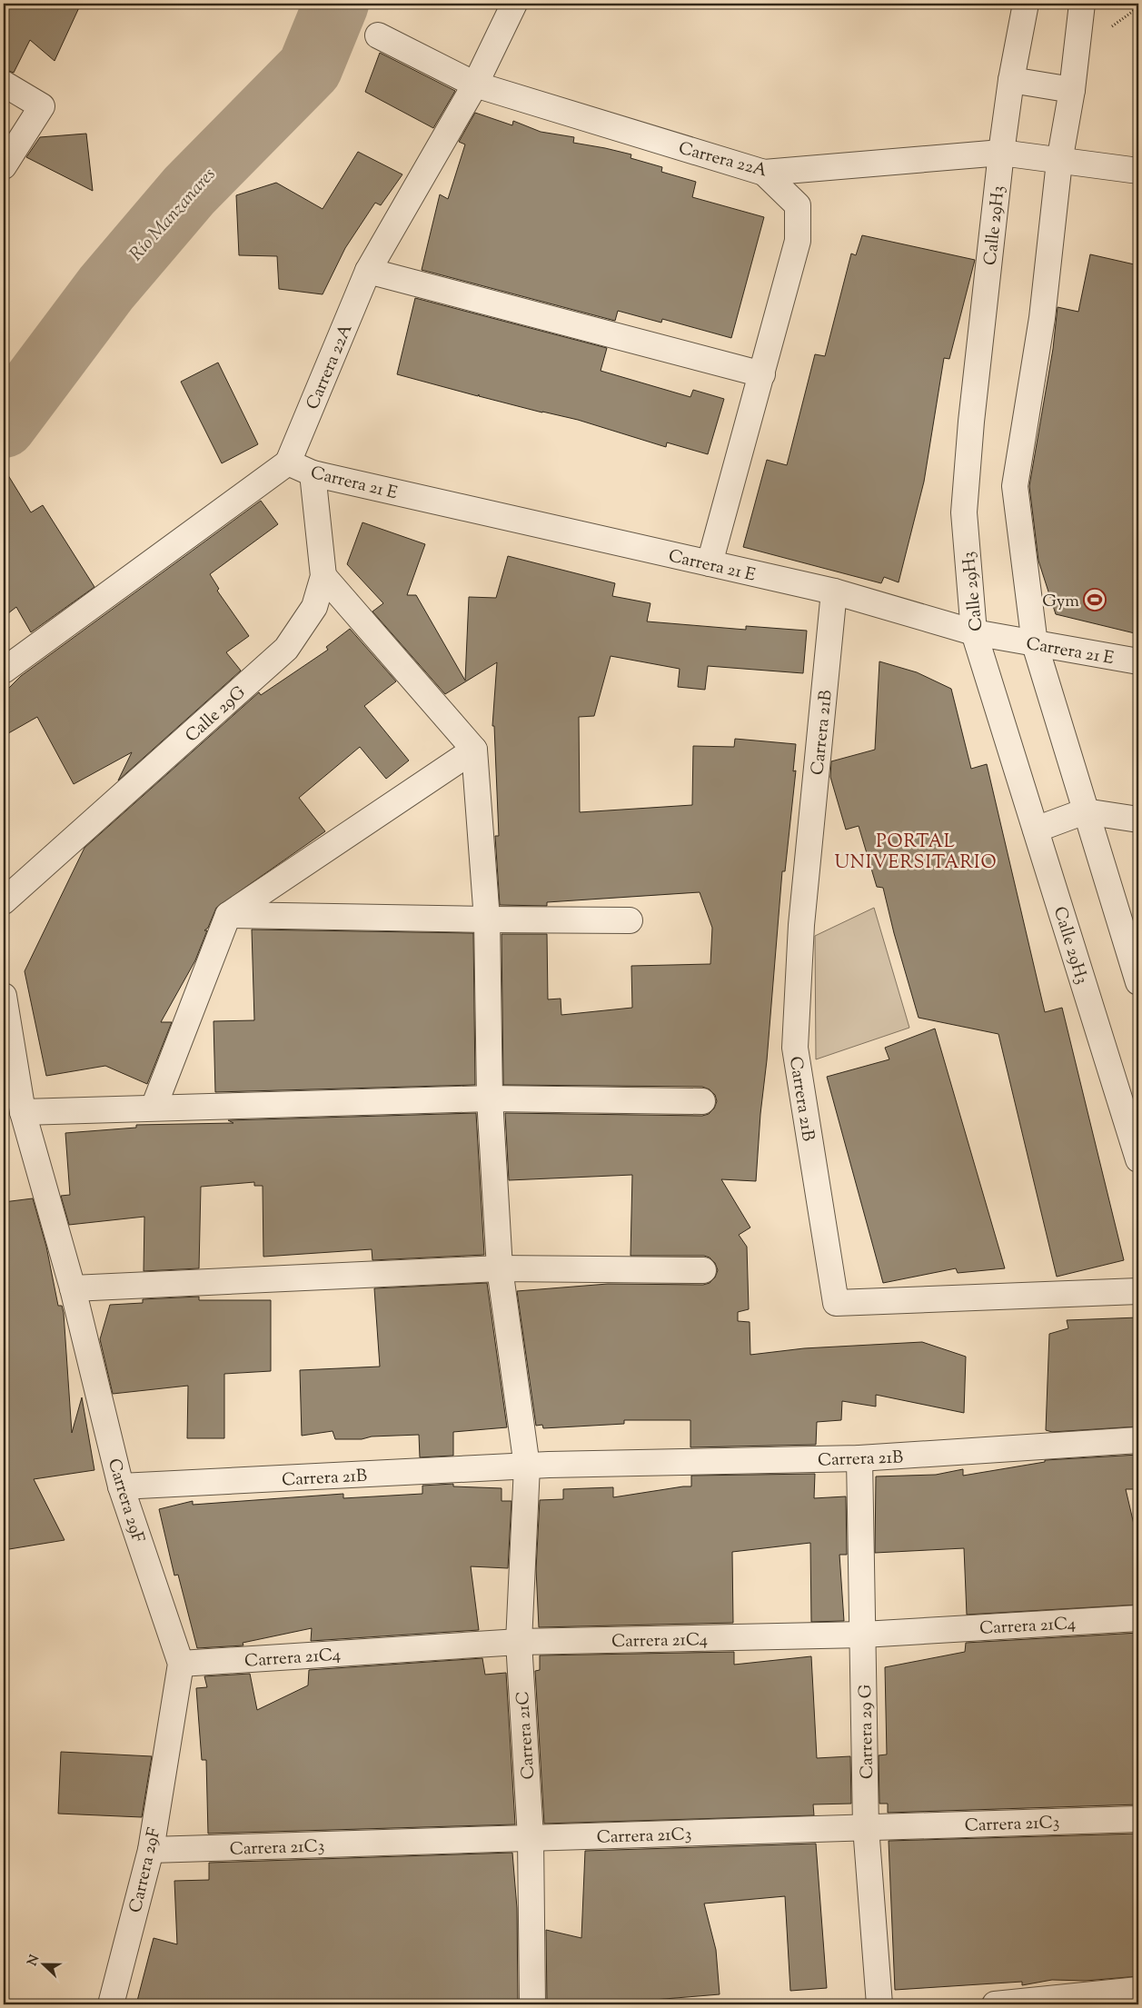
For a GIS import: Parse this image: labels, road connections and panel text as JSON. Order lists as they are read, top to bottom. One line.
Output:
{"streets":{"street":["Carrera 22A","Calle 29H3","Carrera 21 E","Calle 29G","Carrera 21B","Carrera 29F","Carrera 21C4","Carrera 29 G","Carrera 21C","Carrera 21C3"]},"crossings":[["Carrera 22A","Calle 29H3"],["Carrera 22A","Carrera 21 E"],["Calle 29H3","Carrera 21 E"],["Carrera 21 E","Calle 29G"],["Carrera 21 E","Carrera 21B"],["Carrera 21B","Carrera 29F"],["Carrera 21B","Carrera 29 G"],["Carrera 21B","Carrera 21C"],["Carrera 29F","Carrera 21C4"],["Carrera 29F","Carrera 21C3"],["Carrera 21C4","Carrera 29 G"],["Carrera 21C4","Carrera 21C"],["Carrera 29 G","Carrera 21C3"],["Carrera 21C","Carrera 21C3"]],"districts":["PORTAL UNIVERSITARIO"],"water":["Río Manzanares"],"places":{"sports":["Gym"]},"north":"left"}
